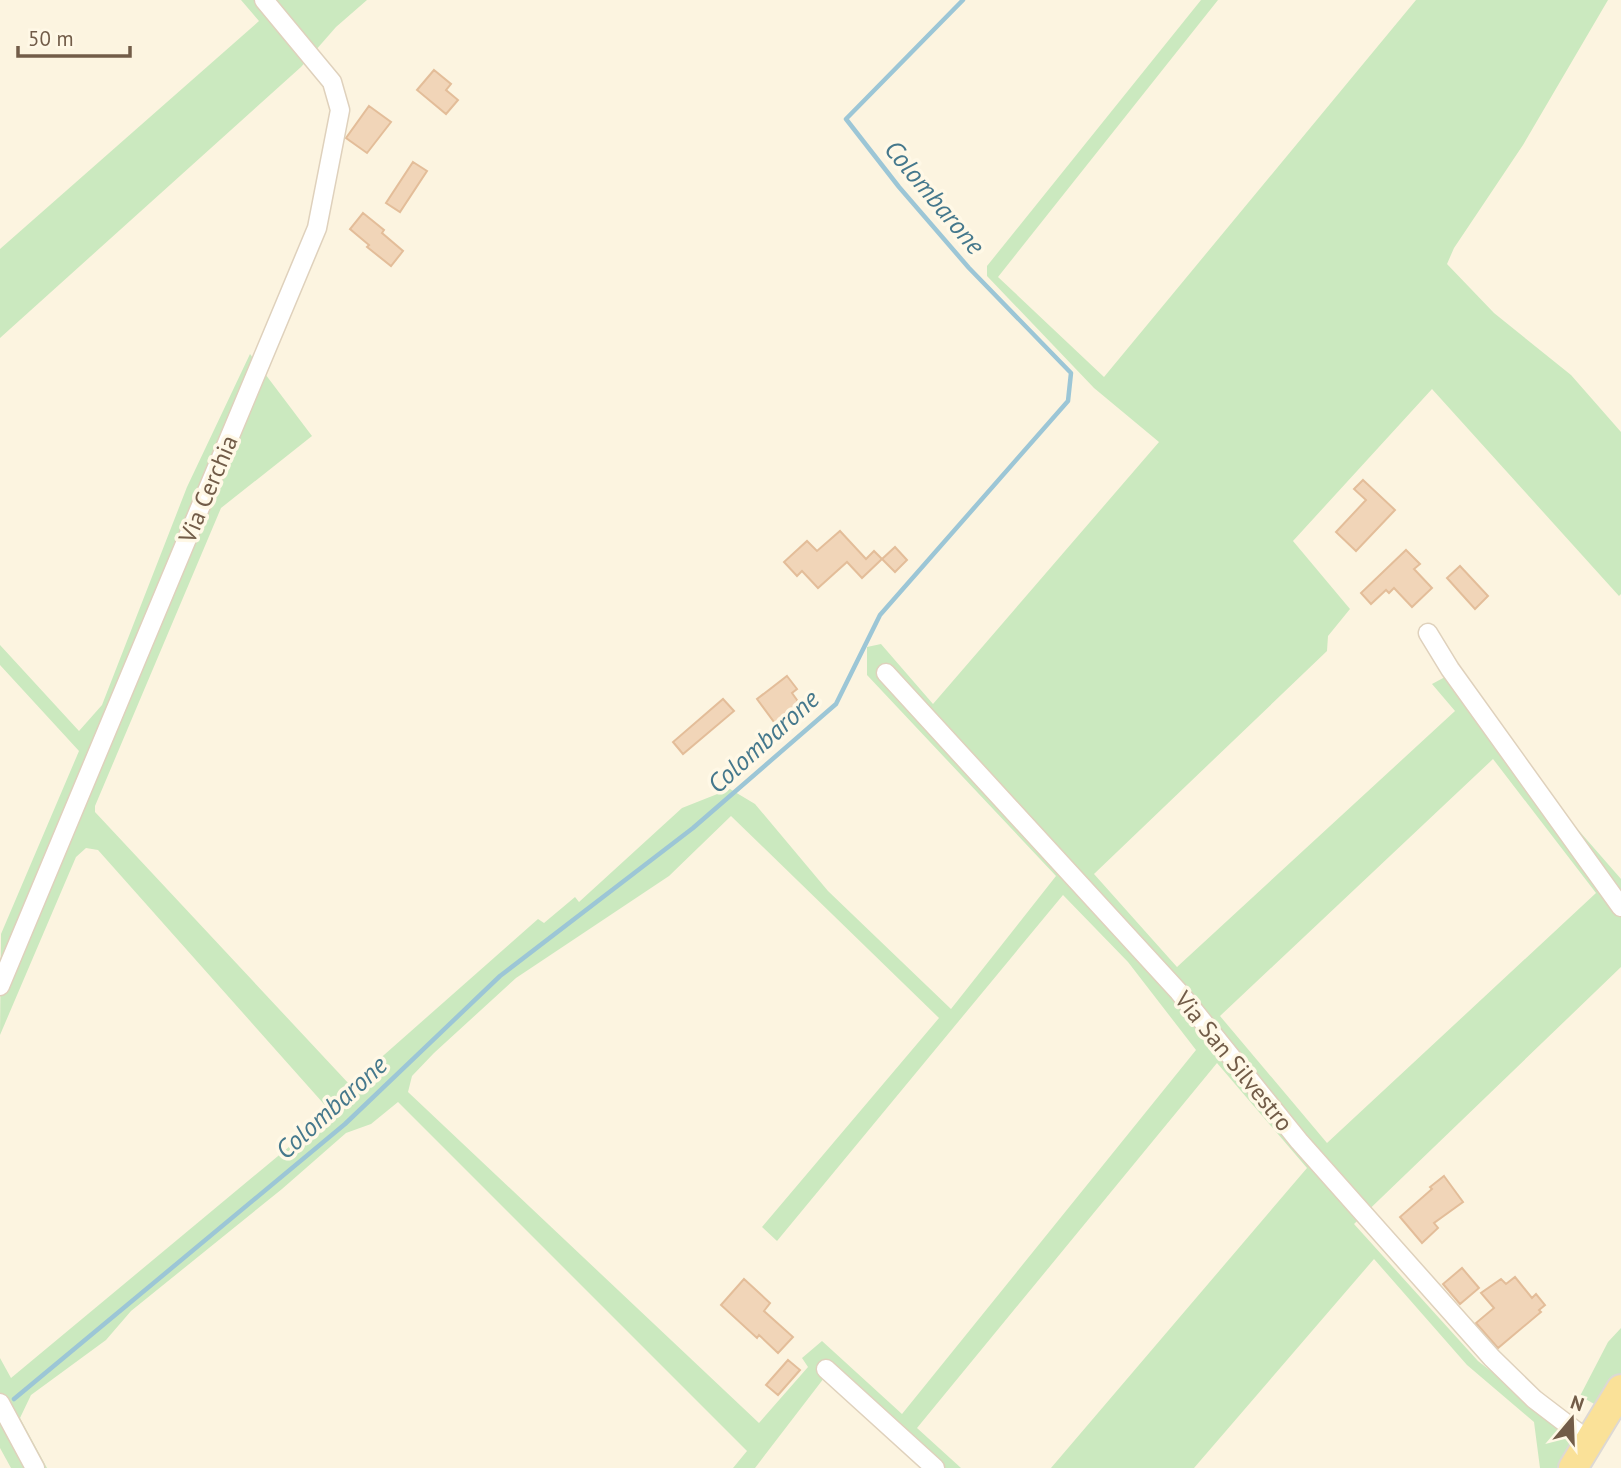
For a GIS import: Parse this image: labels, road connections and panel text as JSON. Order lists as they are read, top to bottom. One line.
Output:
{"streets":{"street":["Via Cerchia","Via San Silvestro"]},"water":["Colombarone"],"scale_bar":"50 m","north":"top"}
